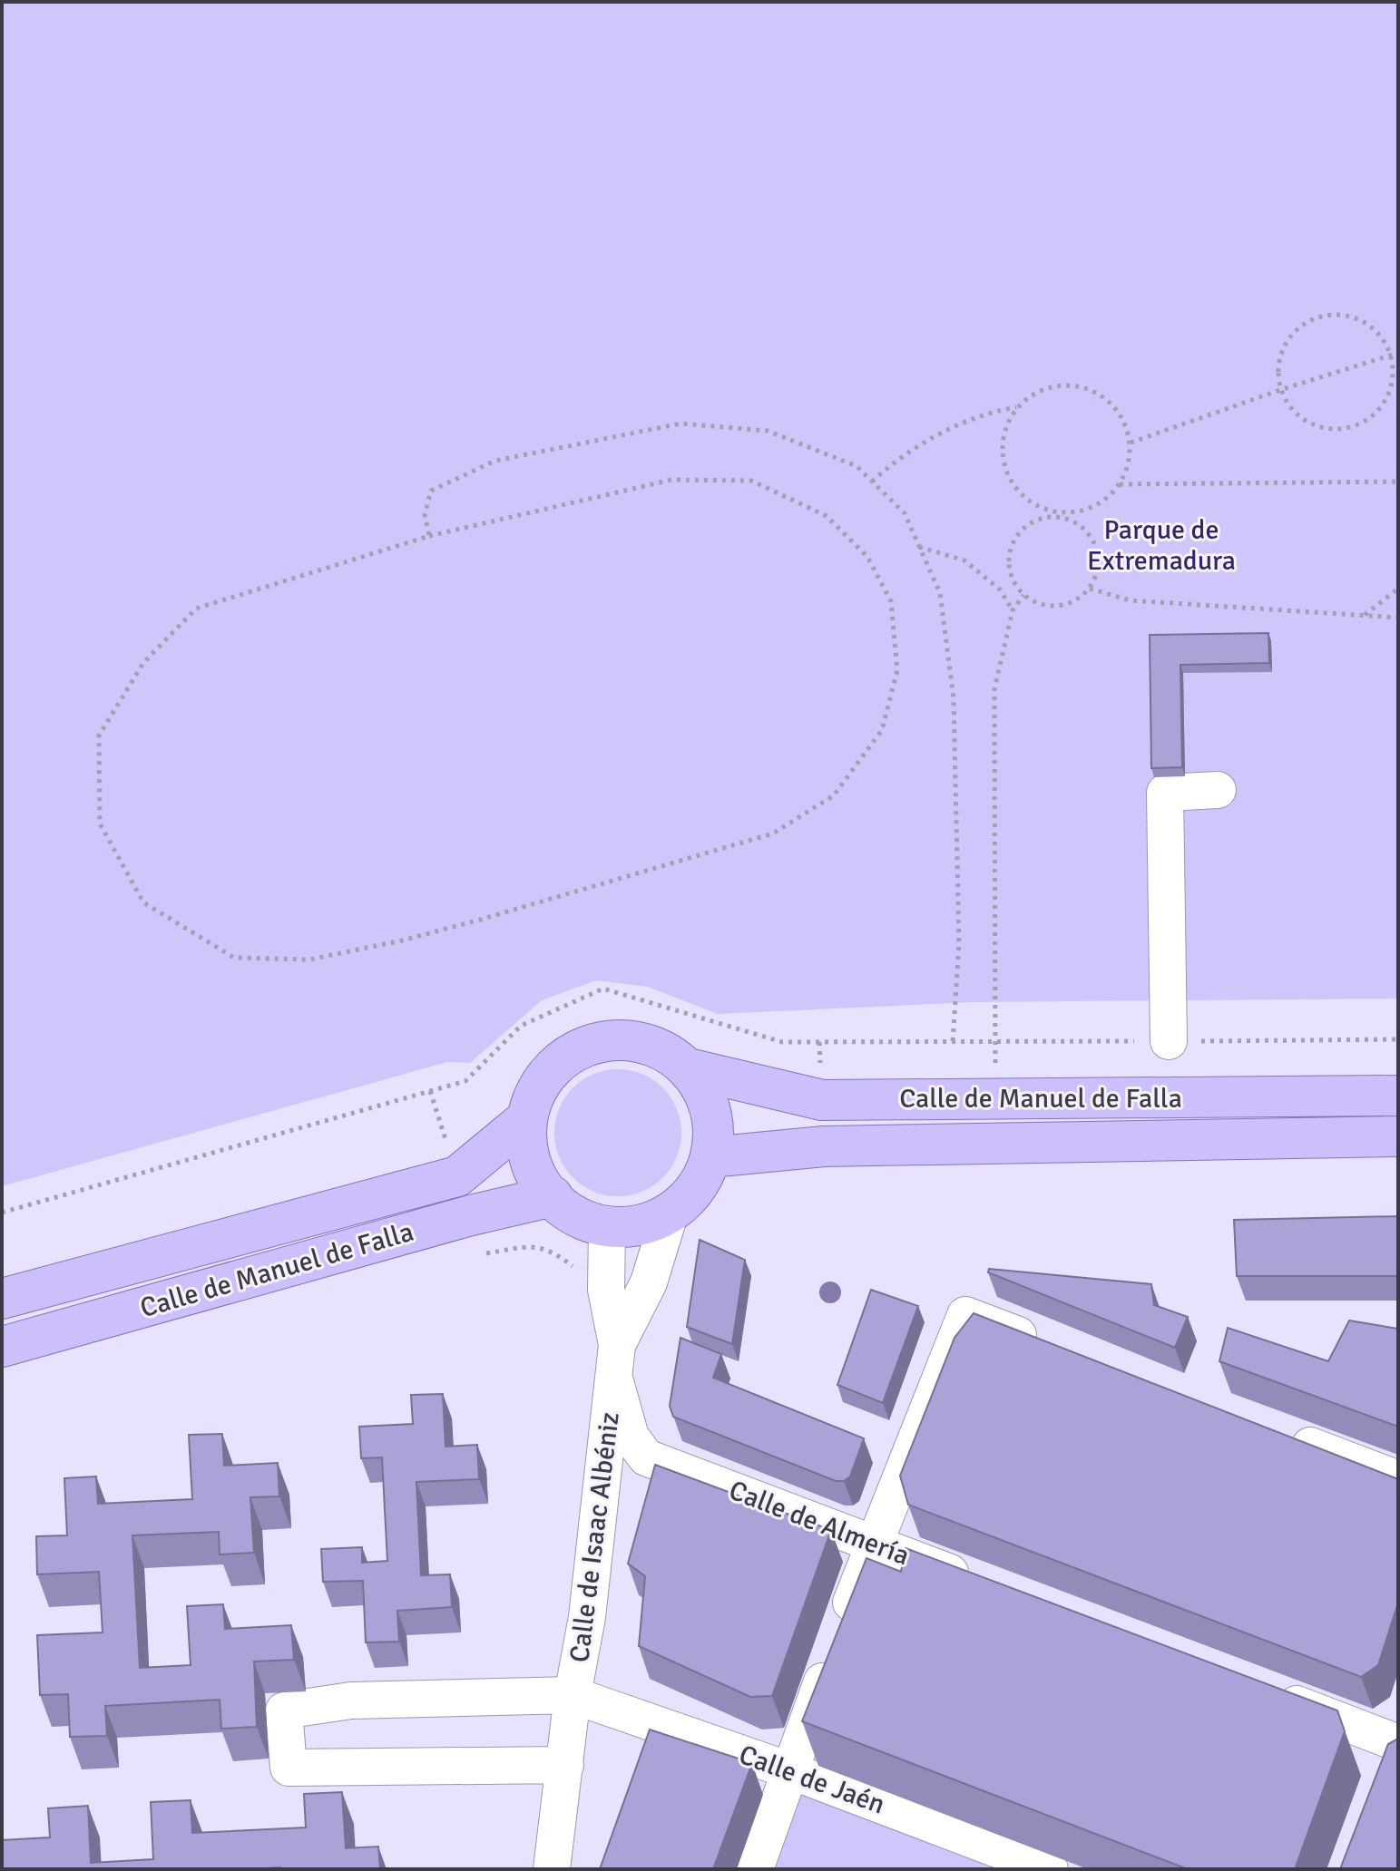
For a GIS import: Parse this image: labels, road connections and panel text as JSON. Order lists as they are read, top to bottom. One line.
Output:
{"streets":{"main road":["Calle de Manuel de Falla"],"street":["Calle de Almería","Calle de Isaac Albéniz","Calle de Jaén"]},"crossings":[["Calle de Manuel de Falla","Calle de Isaac Albéniz"],["Calle de Almería","Calle de Isaac Albéniz"],["Calle de Isaac Albéniz","Calle de Jaén"]],"parks":["Parque de Extremadura"]}
